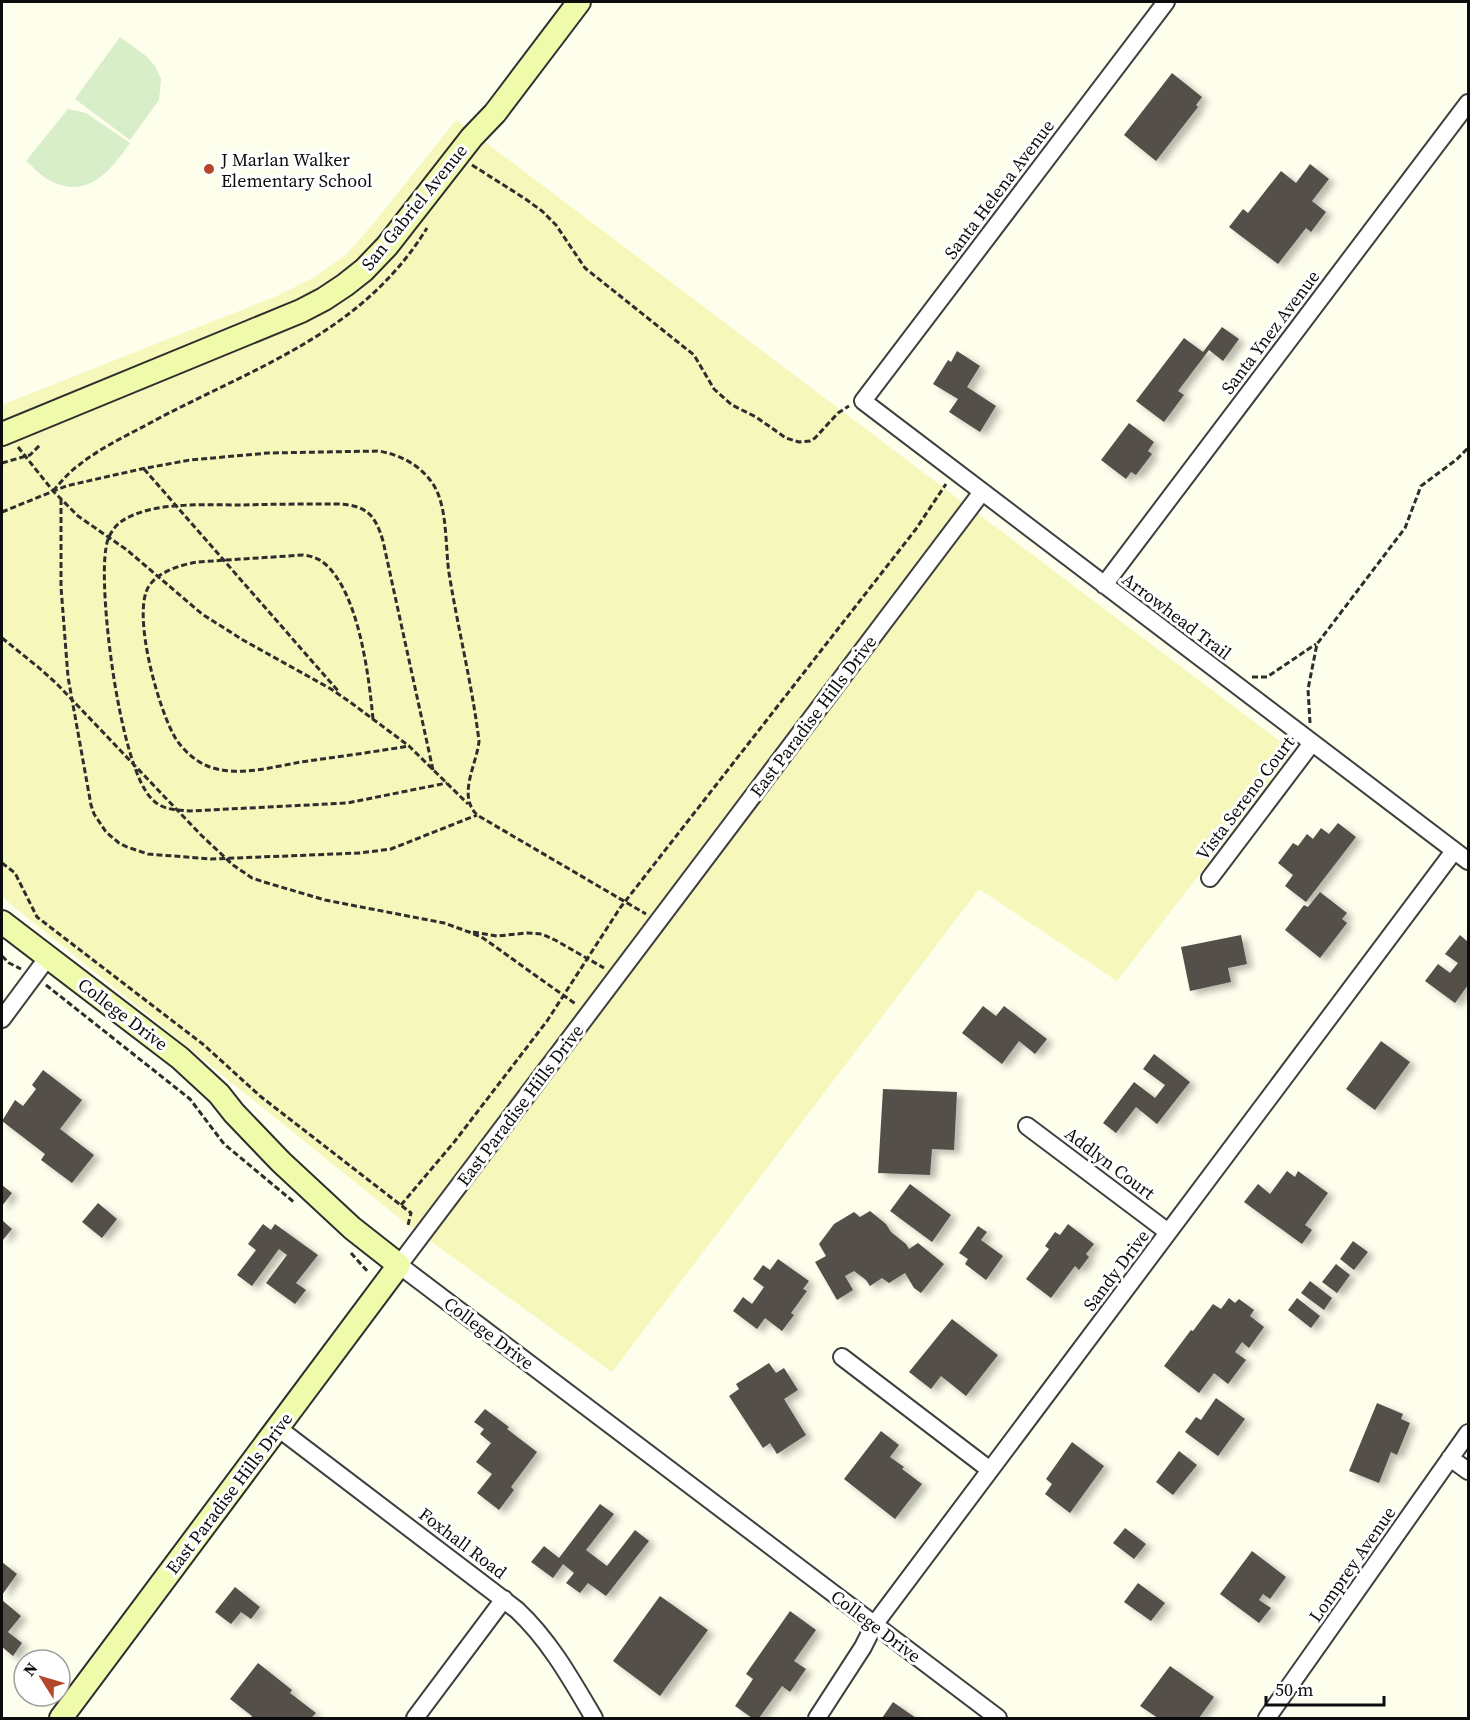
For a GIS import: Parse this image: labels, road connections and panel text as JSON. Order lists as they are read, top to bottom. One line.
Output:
{"streets":{"main road":["San Gabriel Avenue","East Paradise Hills Drive","College Drive"],"street":["Santa Helena Avenue","Santa Ynez Avenue","Arrowhead Trail","Vista Sereno Court","Addlyn Court","Sandy Drive","Foxhall Road","Lomprey Avenue"]},"crossings":[["Santa Helena Avenue","Arrowhead Trail"],["Santa Ynez Avenue","Arrowhead Trail"],["Arrowhead Trail","East Paradise Hills Drive"],["Arrowhead Trail","Vista Sereno Court"],["Arrowhead Trail","Sandy Drive"],["East Paradise Hills Drive","College Drive"],["East Paradise Hills Drive","Foxhall Road"],["College Drive","Sandy Drive"],["Addlyn Court","Sandy Drive"]],"places":["J Marlan Walker Elementary School"],"scale_bar":"50 m","north":"top left"}
